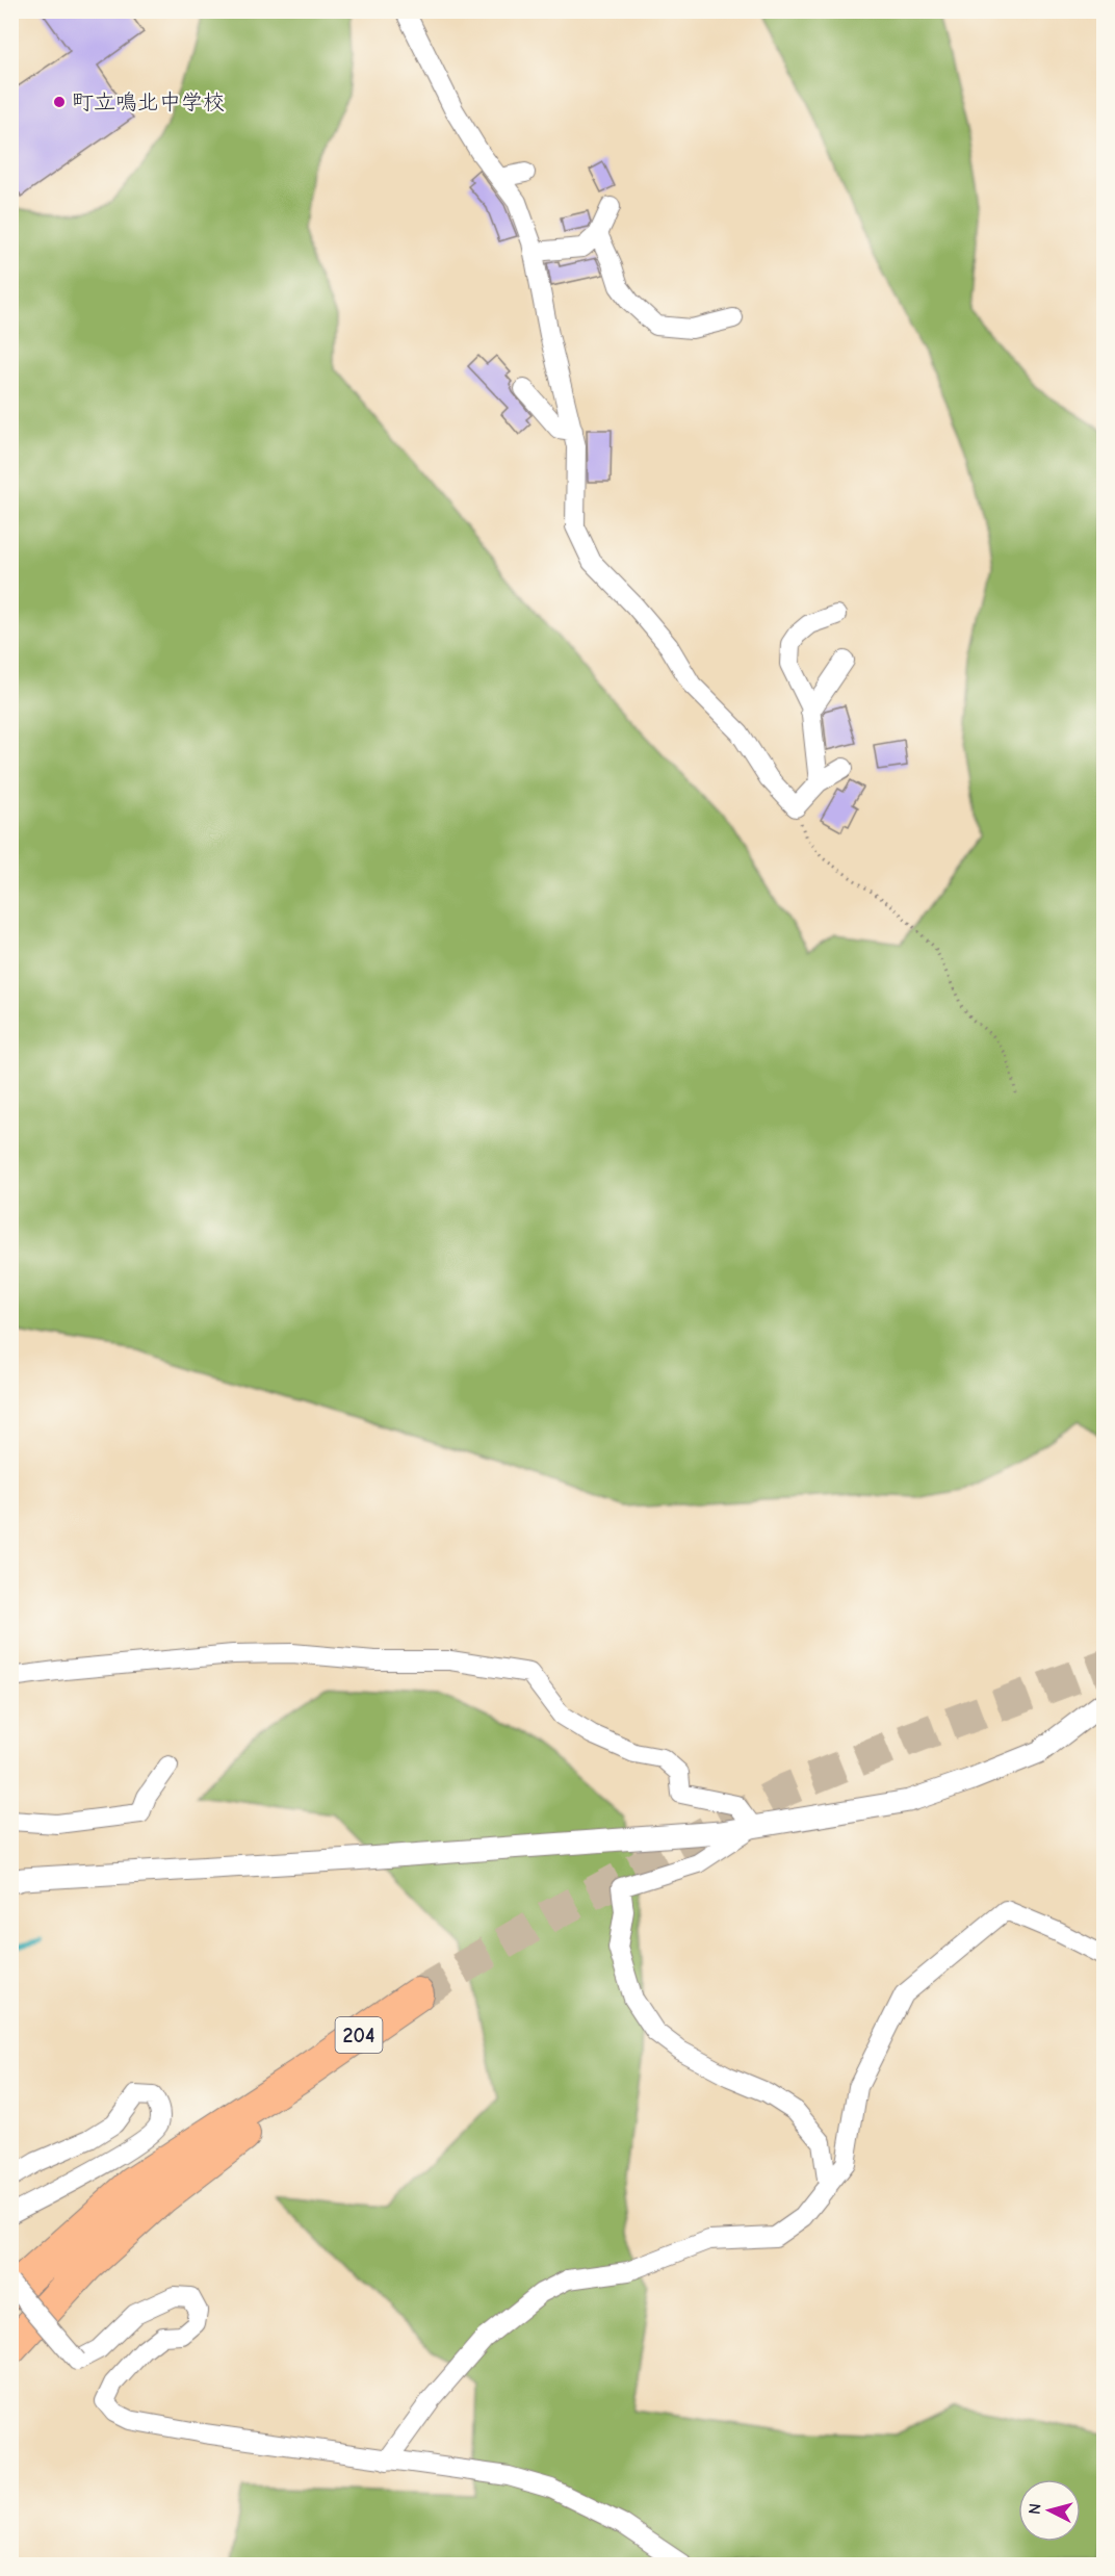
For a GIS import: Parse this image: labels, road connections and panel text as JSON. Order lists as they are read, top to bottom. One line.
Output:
{"streets":{"highway":["204"]},"places":["町立鳴北中学校"],"north":"left"}
